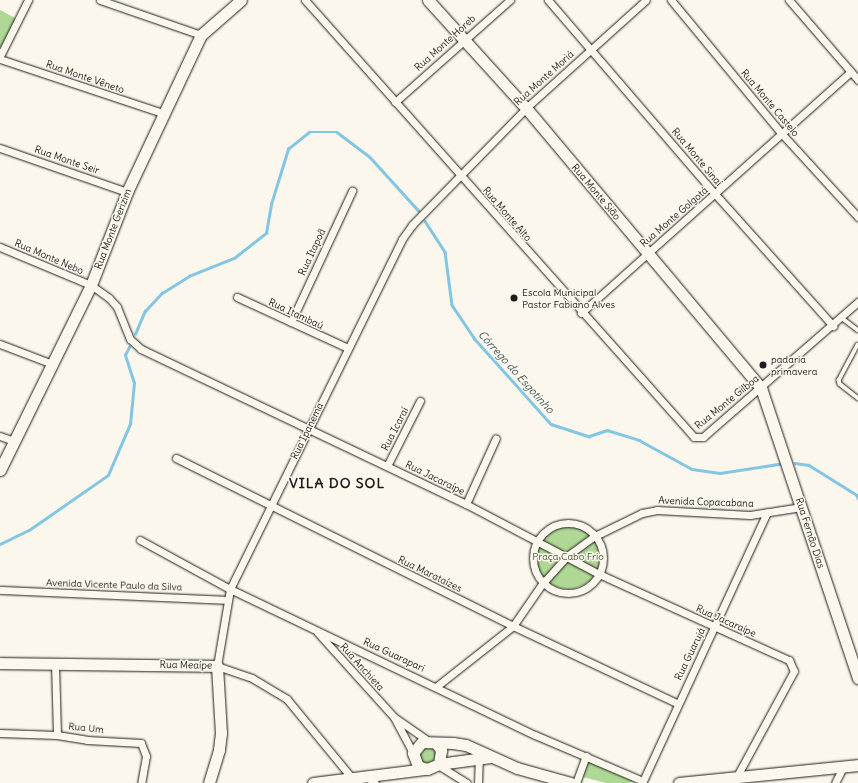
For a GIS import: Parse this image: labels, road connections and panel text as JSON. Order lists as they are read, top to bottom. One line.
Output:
{"streets":{"street":["Rua Monte Horeb","Rua Monte Vêneto","Rua Monte Moriá","Rua Monte Castelo","Rua Monte Sinai","Rua Monte Seir","Rua Monte Sião","Rua Monte Alto","Rua Monte Golgotá","Rua Monte Gerizim","Rua Itapoã","Rua Monte Nebo","Rua Itambaú","Rua Monte Gilboa","Rua Icaraí","Rua Ipanema","Rua Jacaraípe","Avenida Copacabana","Rua Fernão Dias","Rua Marataízes","Avenida Vicente Paulo da Silva","Rua Guarujá","Rua Guarapari","Rua Meaípe","Rua Anchieta","Rua Um"]},"crossings":[["Rua Monte Horeb","Rua Monte Sião"],["Rua Monte Horeb","Rua Monte Alto"],["Rua Monte Vêneto","Rua Monte Gerizim"],["Rua Monte Moriá","Rua Monte Sinai"],["Rua Monte Moriá","Rua Monte Sião"],["Rua Monte Moriá","Rua Monte Alto"],["Rua Monte Moriá","Rua Ipanema"],["Rua Monte Castelo","Rua Monte Golgotá"],["Rua Monte Sinai","Rua Monte Golgotá"],["Rua Monte Sinai","Rua Monte Gilboa"],["Rua Monte Seir","Rua Monte Gerizim"],["Rua Monte Sião","Rua Monte Golgotá"],["Rua Monte Sião","Rua Monte Gilboa"],["Rua Monte Sião","Rua Fernão Dias"],["Rua Monte Alto","Rua Monte Golgotá"],["Rua Monte Alto","Rua Monte Gilboa"],["Rua Monte Alto","Rua Ipanema"],["Rua Monte Gerizim","Rua Monte Nebo"],["Rua Monte Gerizim","Rua Jacaraípe"],["Rua Itapoã","Rua Itambaú"],["Rua Monte Nebo","Rua Jacaraípe"],["Rua Itambaú","Rua Ipanema"],["Rua Monte Gilboa","Rua Fernão Dias"],["Rua Icaraí","Rua Jacaraípe"],["Rua Ipanema","Rua Jacaraípe"],["Rua Ipanema","Rua Marataízes"],["Rua Ipanema","Avenida Vicente Paulo da Silva"],["Rua Ipanema","Rua Guarapari"],["Rua Ipanema","Rua Meaípe"],["Rua Jacaraípe","Avenida Copacabana"],["Rua Jacaraípe","Rua Guarujá"],["Avenida Copacabana","Rua Fernão Dias"],["Avenida Copacabana","Rua Marataízes"],["Avenida Copacabana","Rua Guarujá"],["Avenida Copacabana","Rua Guarapari"],["Rua Marataízes","Rua Guarujá"],["Rua Guarujá","Rua Guarapari"],["Rua Guarapari","Rua Anchieta"],["Rua Meaípe","Rua Um"]],"districts":["VILA DO SOL"],"water":["Córrego do Esgotinho"],"parks":["Praça Cabo Frio"],"places":["Escola Municipal Pastor Fabiano Alves","padaria primavera"]}
